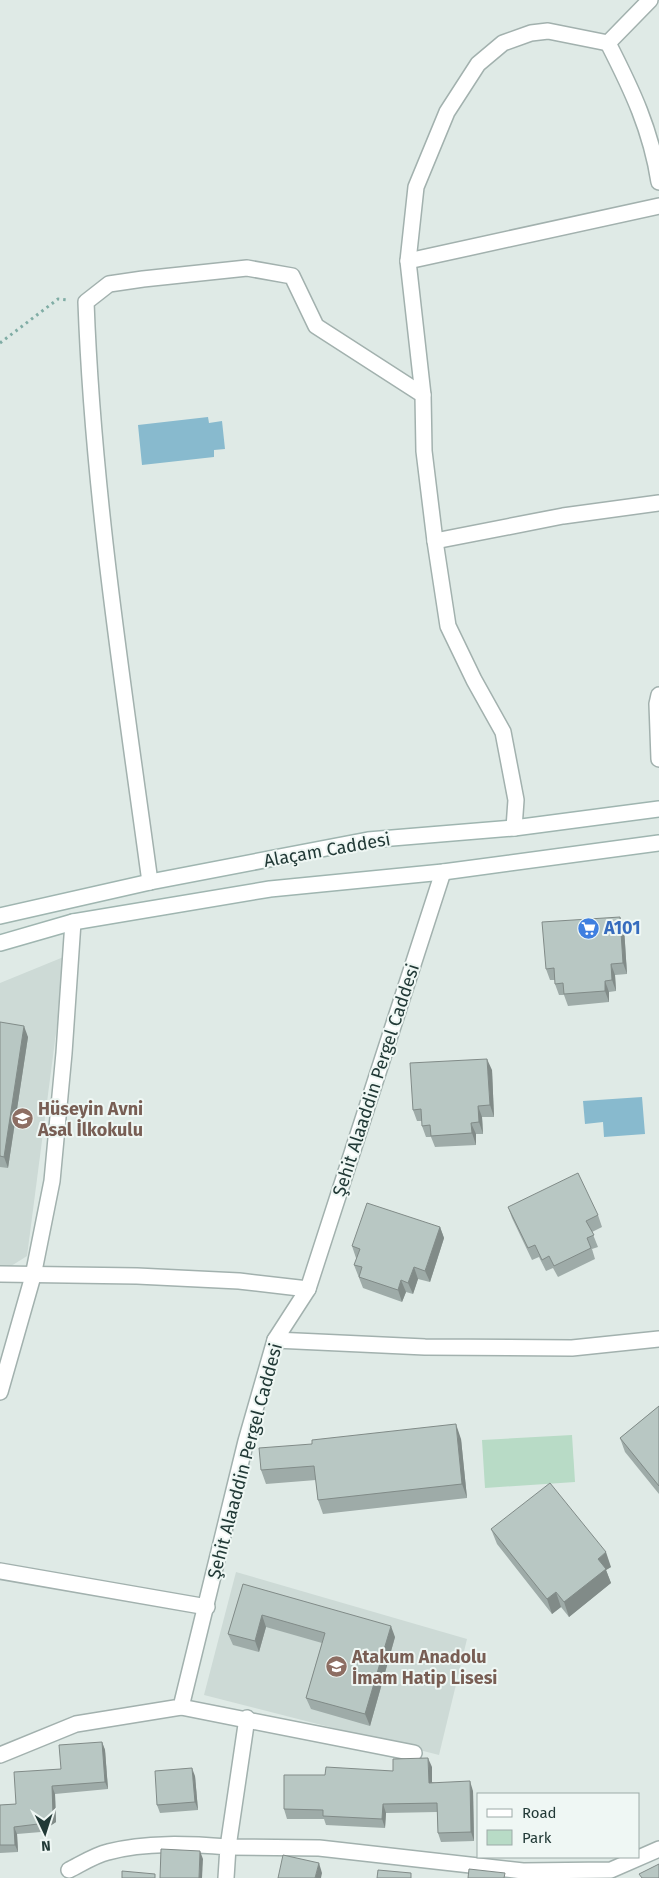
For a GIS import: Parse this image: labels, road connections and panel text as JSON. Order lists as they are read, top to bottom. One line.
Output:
{"streets":{"street":["Alaçam Caddesi","Şehit Alaaddin Pergel Caddesi"]},"crossings":[["Alaçam Caddesi","Şehit Alaaddin Pergel Caddesi"]],"places":{"supermarket":["A101"],"school or university":["Hüseyin Avni Asal İlkokulu","Atakum Anadolu İmam Hatip Lisesi"]},"legend":["Road","Park"],"north":"bottom"}
